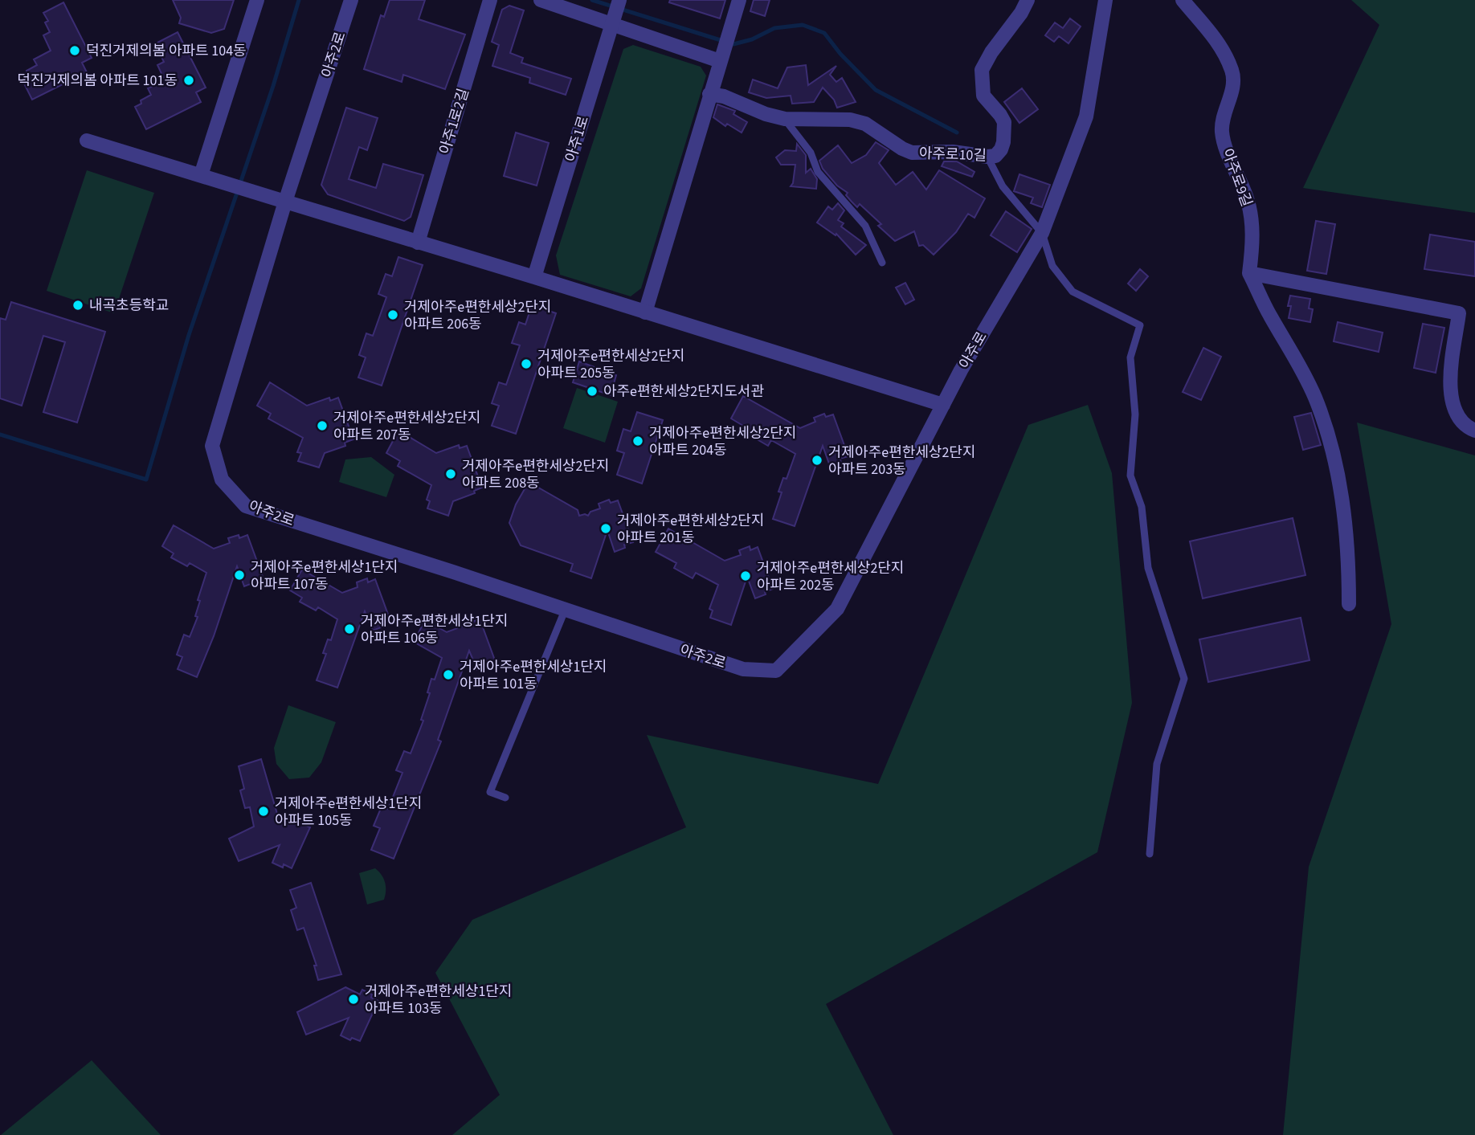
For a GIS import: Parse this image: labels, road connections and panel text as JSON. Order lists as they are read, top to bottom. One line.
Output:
{"streets":{"street":["아주2로","아주1로2길","아주1로","아주로10길","아주로9길","아주로"]},"crossings":[["아주2로","아주로"]],"places":["덕진거제의봄 아파트 104동","덕진거제의봄 아파트 101동","내곡초등학교","거제아주e편한세상2단지 아파트 206동","거제아주e편한세상2단지 아파트 205동","아주e편한세상2단지도서관","거제아주e편한세상2단지 아파트 207동","거제아주e편한세상2단지 아파트 204동","거제아주e편한세상2단지 아파트 203동","거제아주e편한세상2단지 아파트 208동","거제아주e편한세상2단지 아파트 201동","거제아주e편한세상1단지 아파트 107동","거제아주e편한세상2단지 아파트 202동","거제아주e편한세상1단지 아파트 106동","거제아주e편한세상1단지 아파트 101동","거제아주e편한세상1단지 아파트 105동","거제아주e편한세상1단지 아파트 103동"]}
